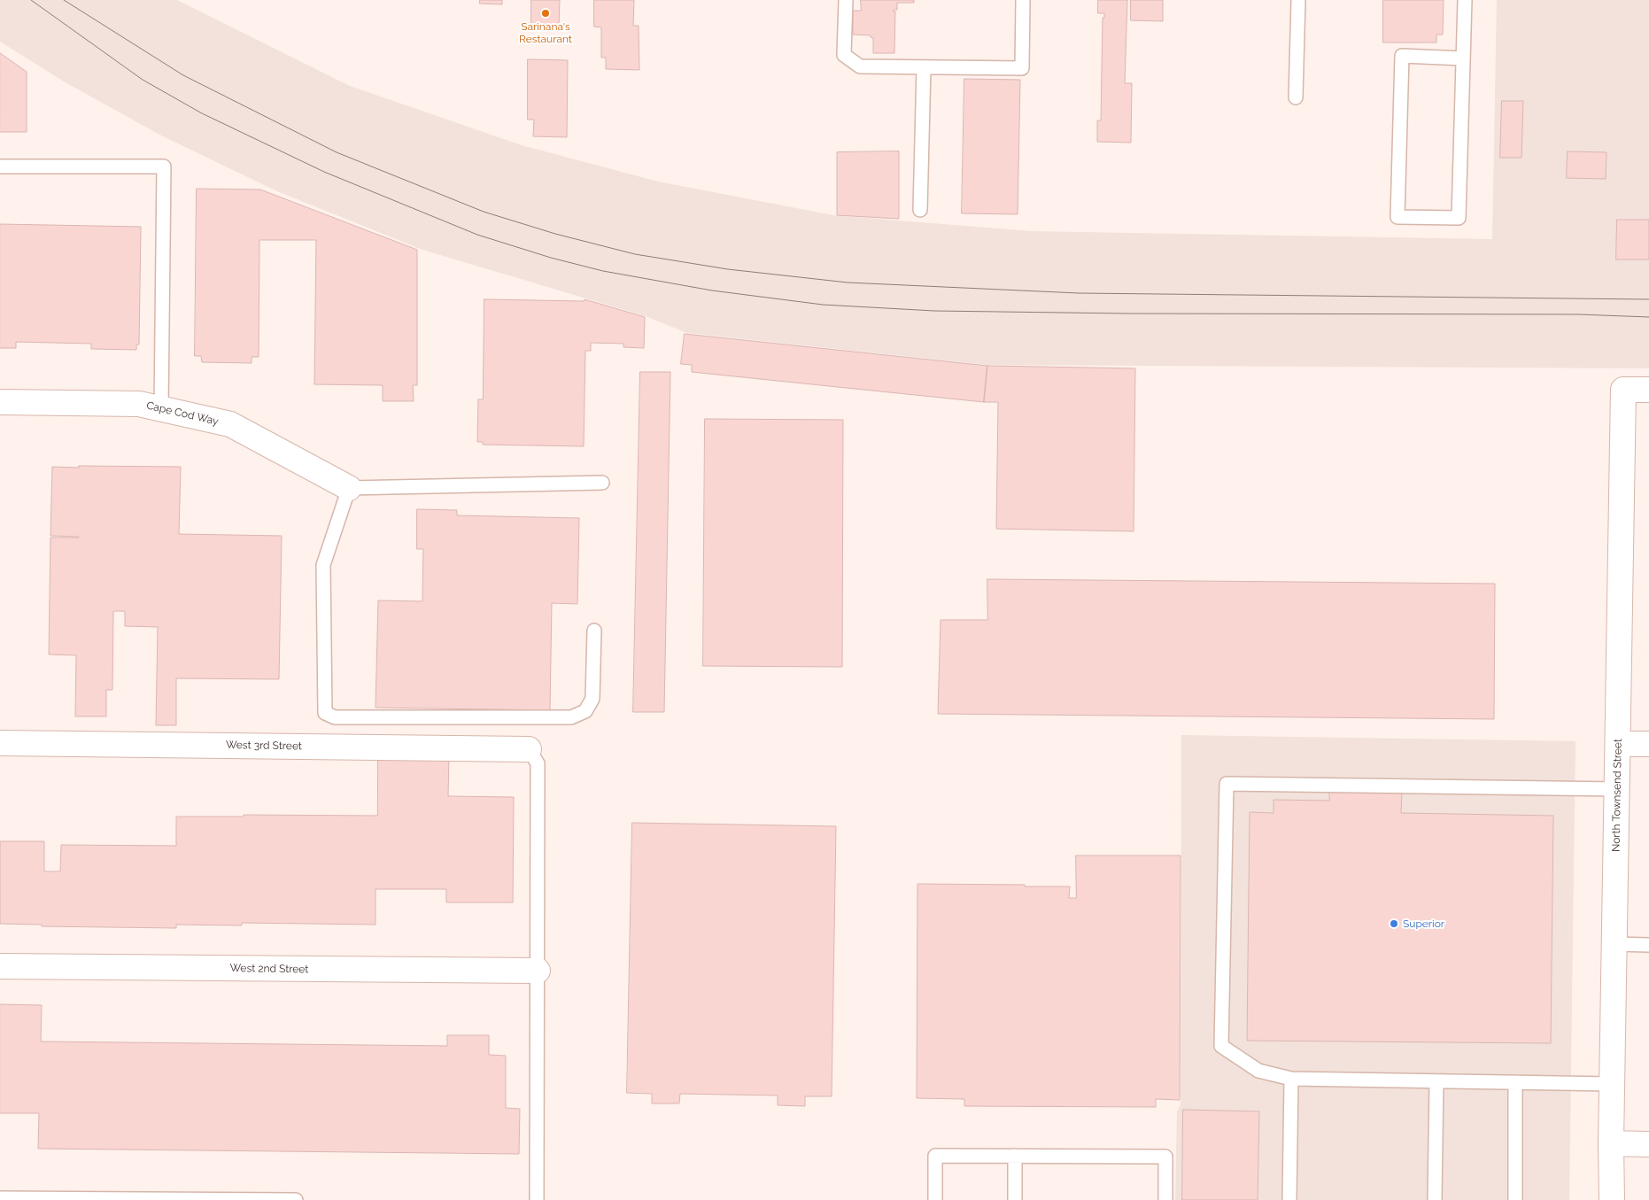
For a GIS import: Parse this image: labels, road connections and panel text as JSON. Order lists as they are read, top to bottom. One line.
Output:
{"streets":{"street":["Cape Cod Way","West 3rd Street","North Townsend Street","West 2nd Street"]},"places":["Sarinana's Restaurant","Superior"]}
